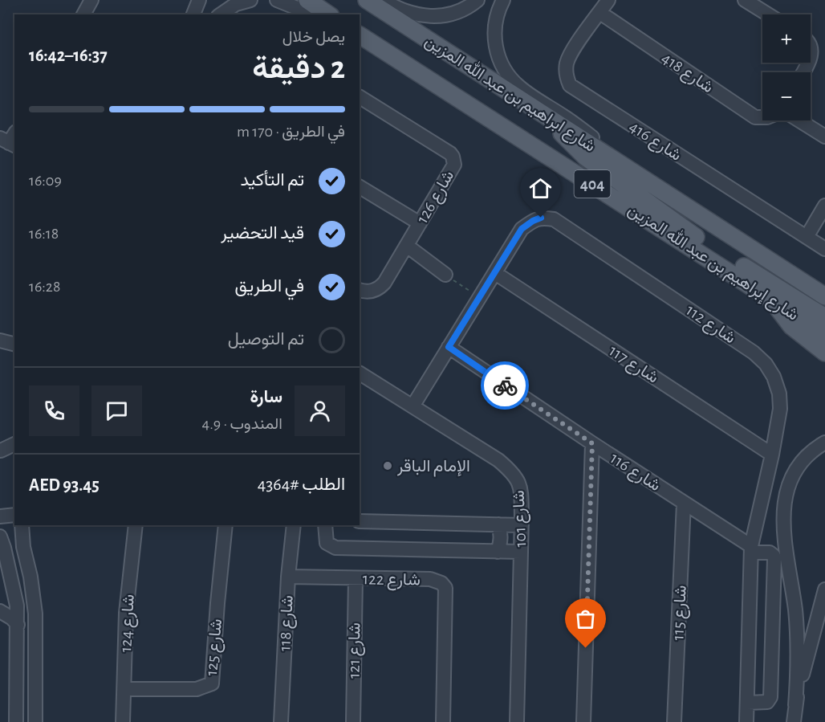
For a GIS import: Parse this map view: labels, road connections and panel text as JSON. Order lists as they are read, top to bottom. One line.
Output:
{"streets":{"main road":["شارع ابراهيم بن عبد الله المزين","404","شارع إبراهيم بن عبد الله المزين"],"street":["شارع 418","شارع 416","شارع 126","شارع 112","شارع 117","شارع 116","شارع 101","شارع 122","شارع 115","شارع 124","شارع 118","شارع 125","شارع 121"]},"crossings":[["شارع 418","شارع 416"],["شارع 112","شارع 117"],["شارع 112","شارع 116"],["شارع 112","شارع 101"],["شارع 116","شارع 115"],["شارع 122","شارع 118"],["شارع 122","شارع 121"],["شارع 124","شارع 125"]],"places":["الإمام الباقر"],"page":{"map_buttons":["+","−"],"heading":["2 دقيقة","يصل خلال","16:37–16:42"],"panel":["سارة","المندوب · 4.9","الطلب #4364","AED 93.45"],"bar":"في الطريق · 170 m","list":[["تم التأكيد","16:09"],["قيد التحضير","16:18"],["في الطريق","16:28"],"تم التوصيل"]}}
